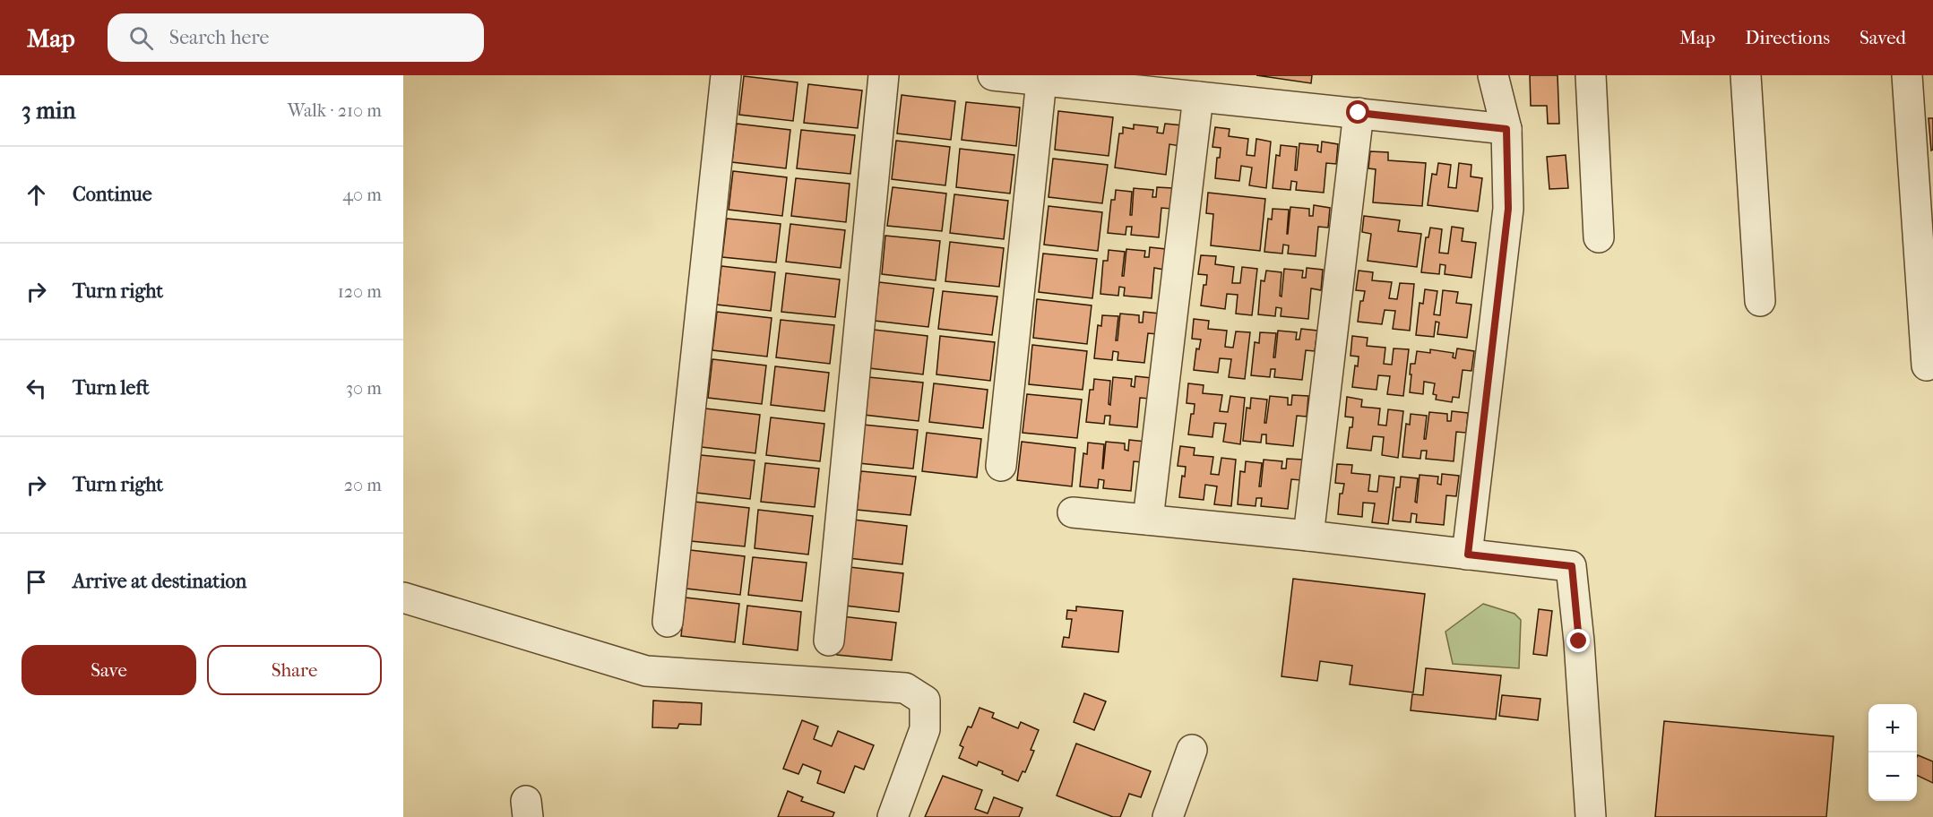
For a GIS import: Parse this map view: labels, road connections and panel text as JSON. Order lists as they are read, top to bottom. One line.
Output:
{"page":{"header":"Map","search":"Search here","nav":["Map","Directions","Saved"],"heading":["3 min","Walk · 210 m"],"list":[["Continue","40 m"],["Turn right","120 m"],["Turn left","30 m"],["Turn right","20 m"],"Arrive at destination"],"buttons":["Save","Share"],"map_buttons":["+","−"]}}
